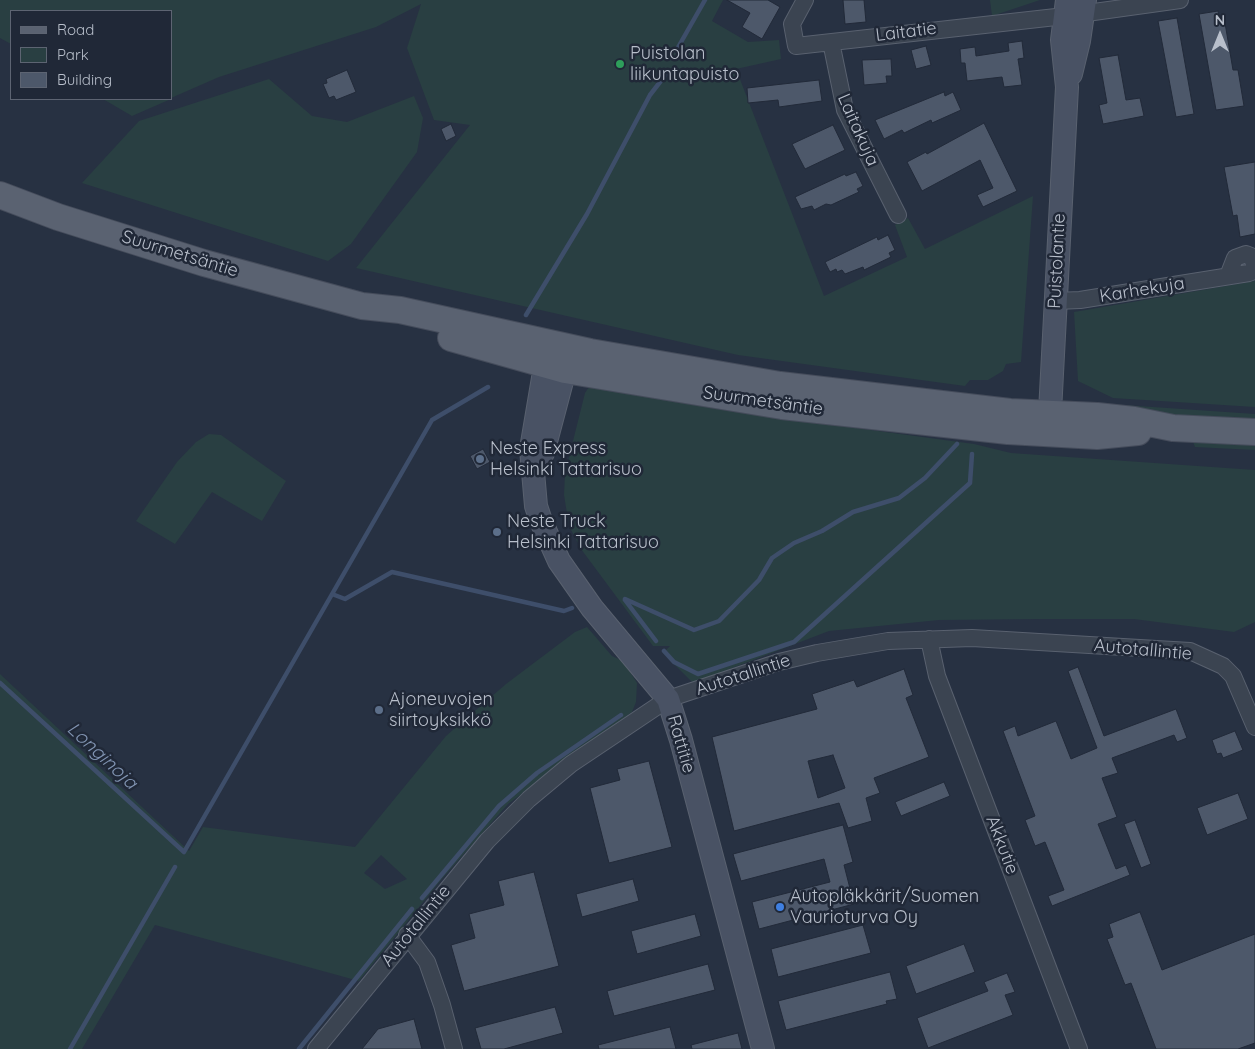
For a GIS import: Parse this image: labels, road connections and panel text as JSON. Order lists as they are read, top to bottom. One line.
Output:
{"streets":{"main road":["Suurmetsäntie"],"street":["Laitatie","Laitakuja","Puistolantie","Karhekuja","Autotallintie","Rattitie","Akkutie"]},"crossings":[["Laitatie","Laitakuja"],["Laitatie","Puistolantie"],["Suurmetsäntie","Puistolantie"],["Suurmetsäntie","Rattitie"],["Puistolantie","Karhekuja"],["Autotallintie","Rattitie"],["Autotallintie","Akkutie"]],"water":["Longinoja"],"places":["Puistolan liikuntapuisto","Neste Express Helsinki Tattarisuo","Neste Truck Helsinki Tattarisuo","Ajoneuvojen siirtoyksikkö","Autopläkkärit/Suomen Vaurioturva Oy"],"legend":["Road","Park","Building"],"north":"top"}
